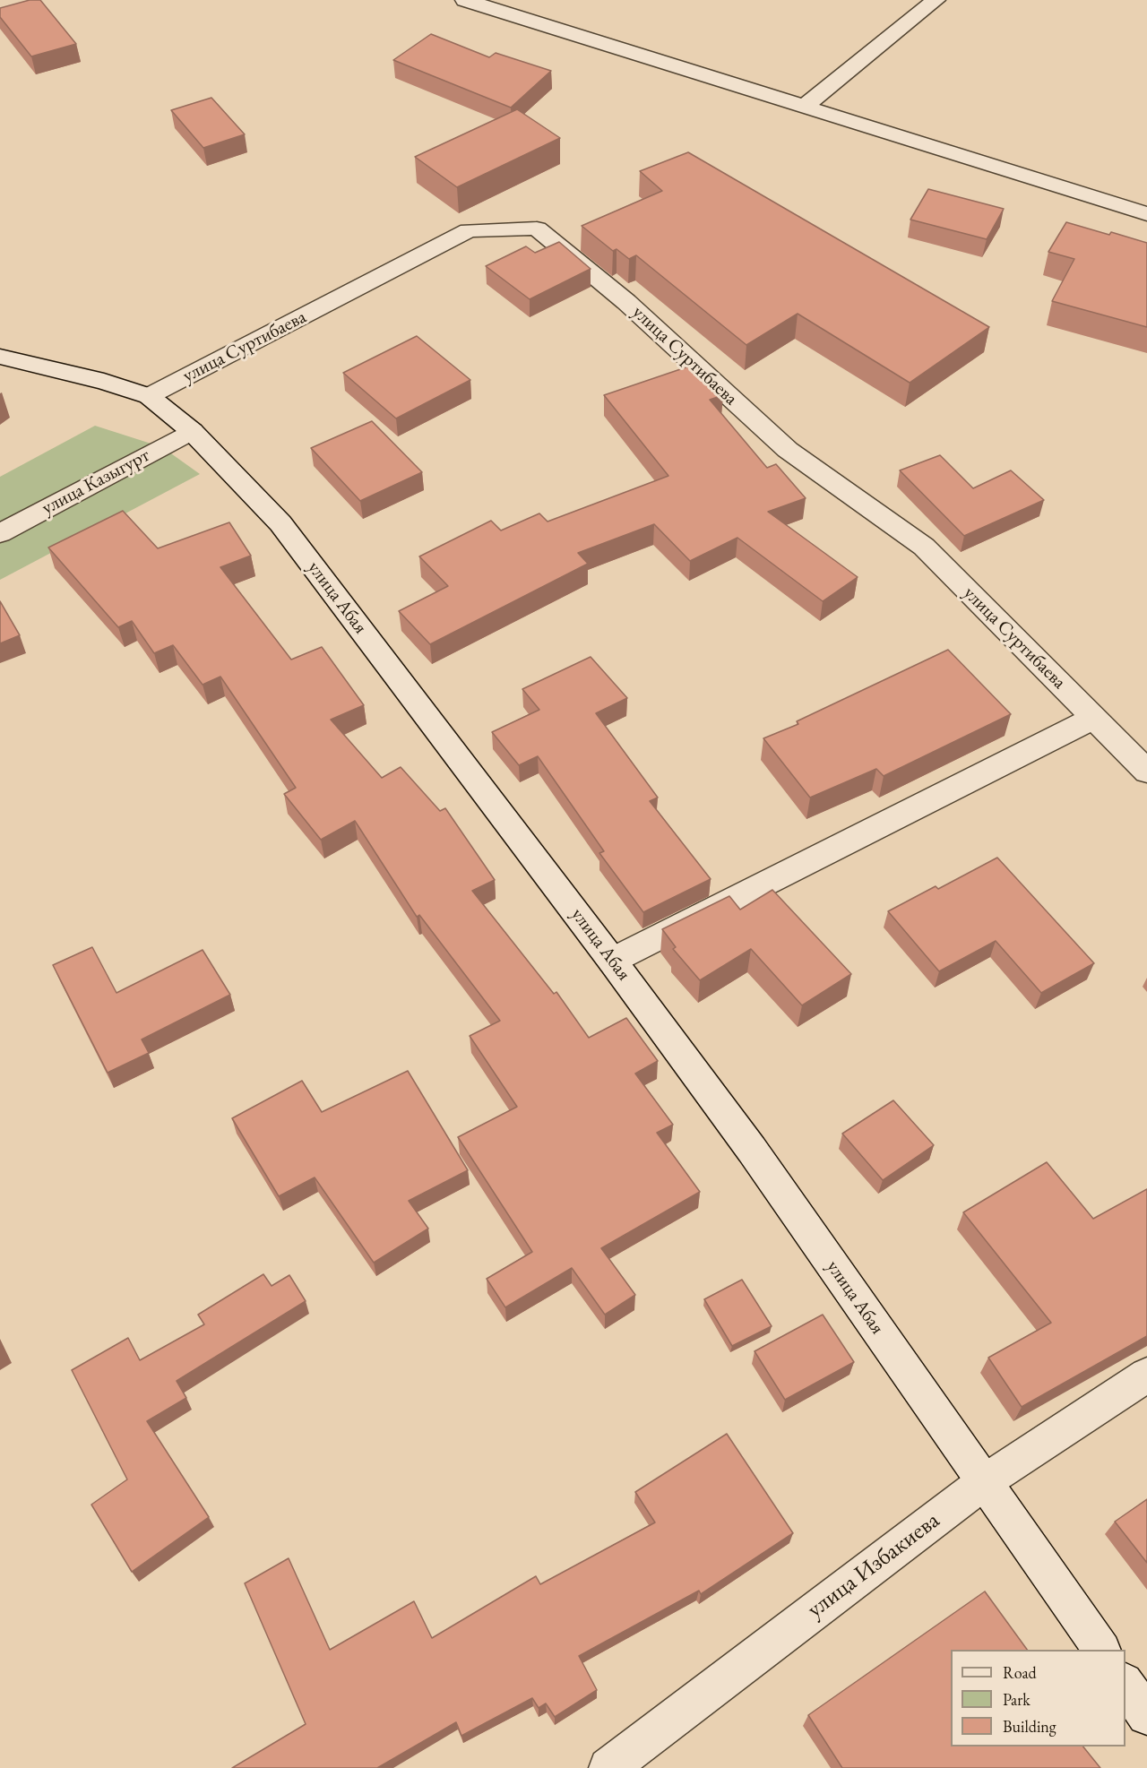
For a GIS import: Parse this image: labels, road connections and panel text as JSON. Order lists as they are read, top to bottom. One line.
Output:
{"streets":{"street":["улица Суртибаева","улица Казыгурт","улица Абая","улица Избакиева"]},"crossings":[["улица Суртибаева","улица Абая"],["улица Казыгурт","улица Абая"],["улица Абая","улица Избакиева"]],"legend":["Road","Park","Building"]}
